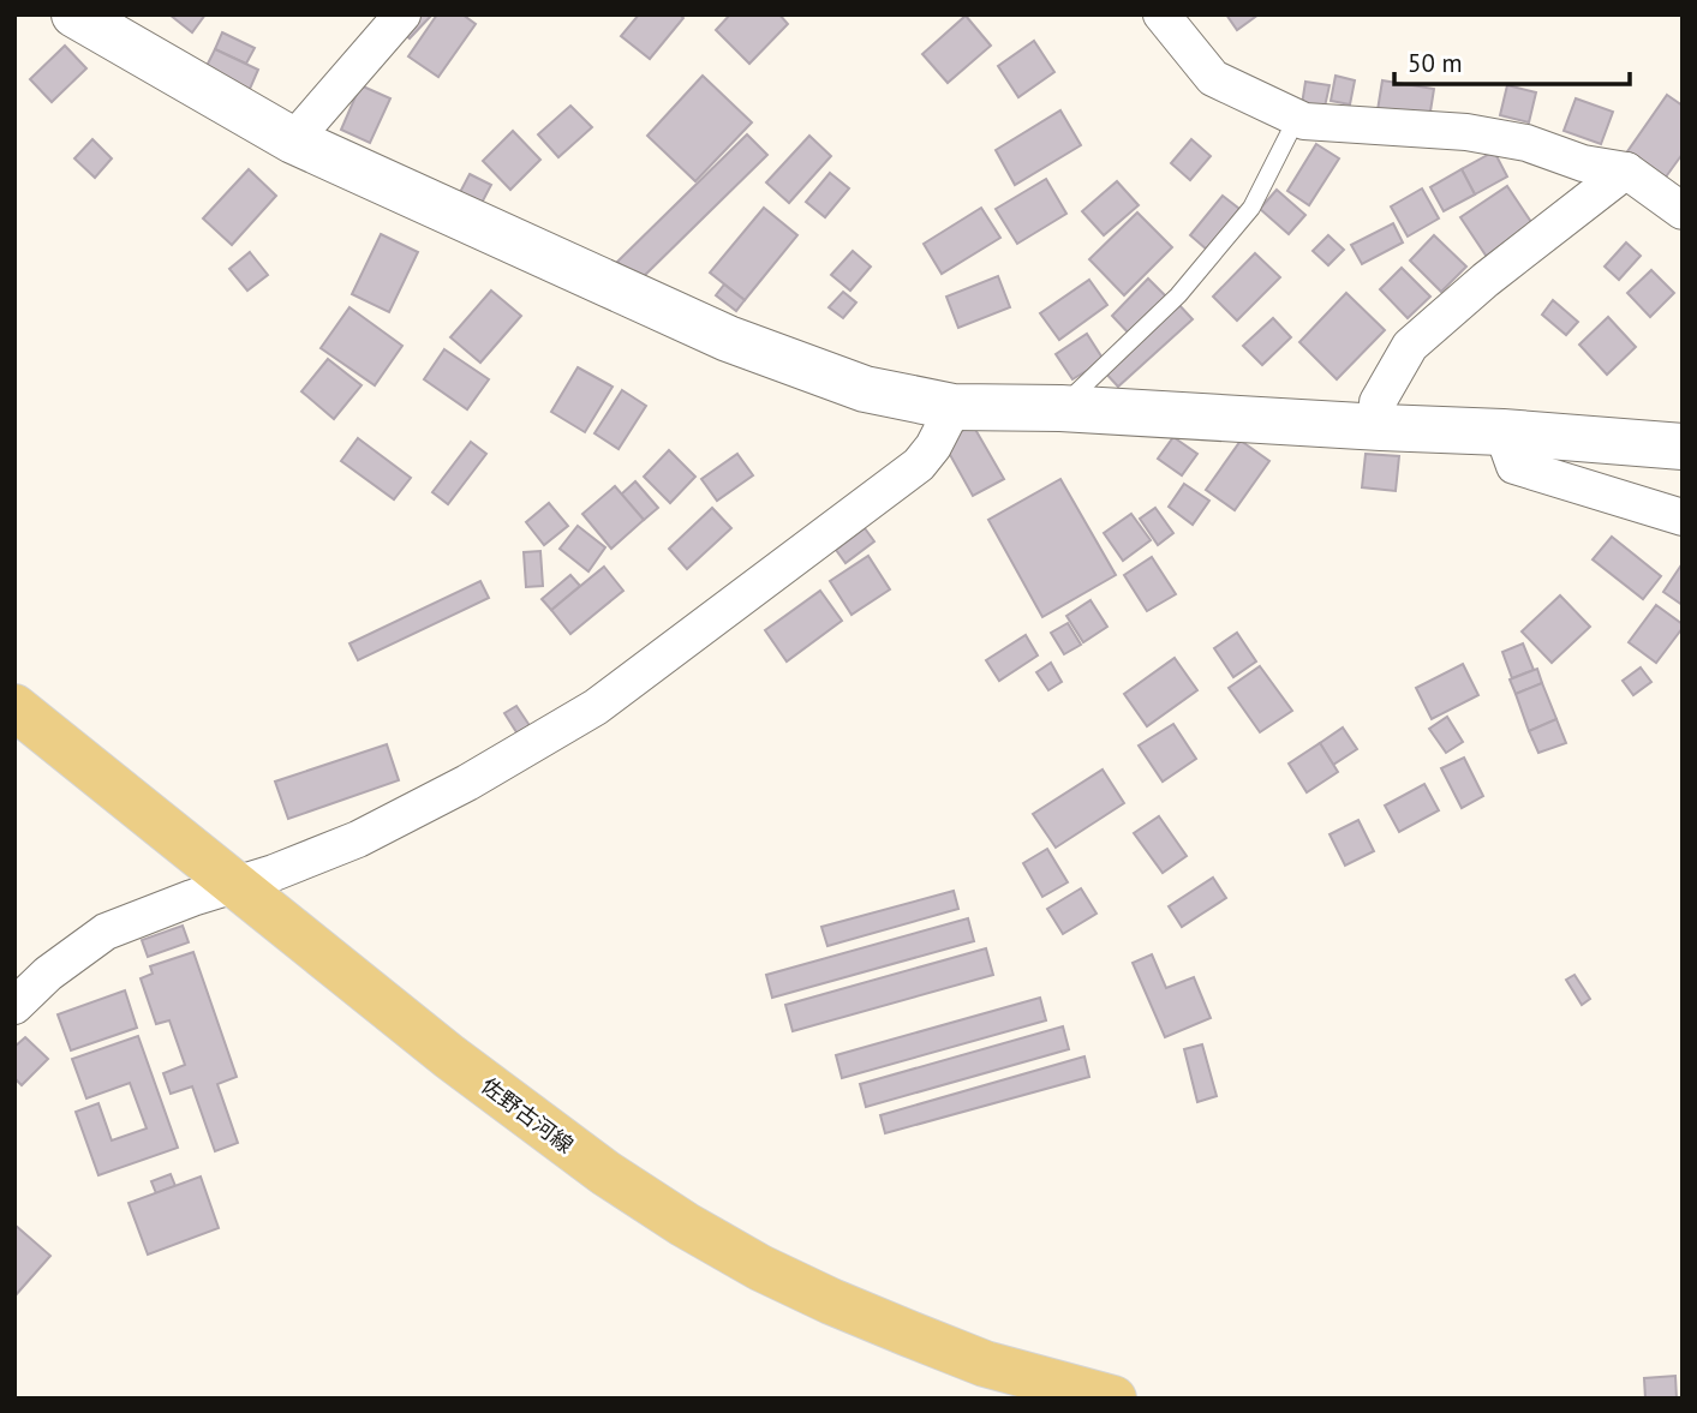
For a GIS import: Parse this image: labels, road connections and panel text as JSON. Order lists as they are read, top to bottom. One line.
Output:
{"streets":{"main road":["佐野古河線"]},"scale_bar":"50 m"}
